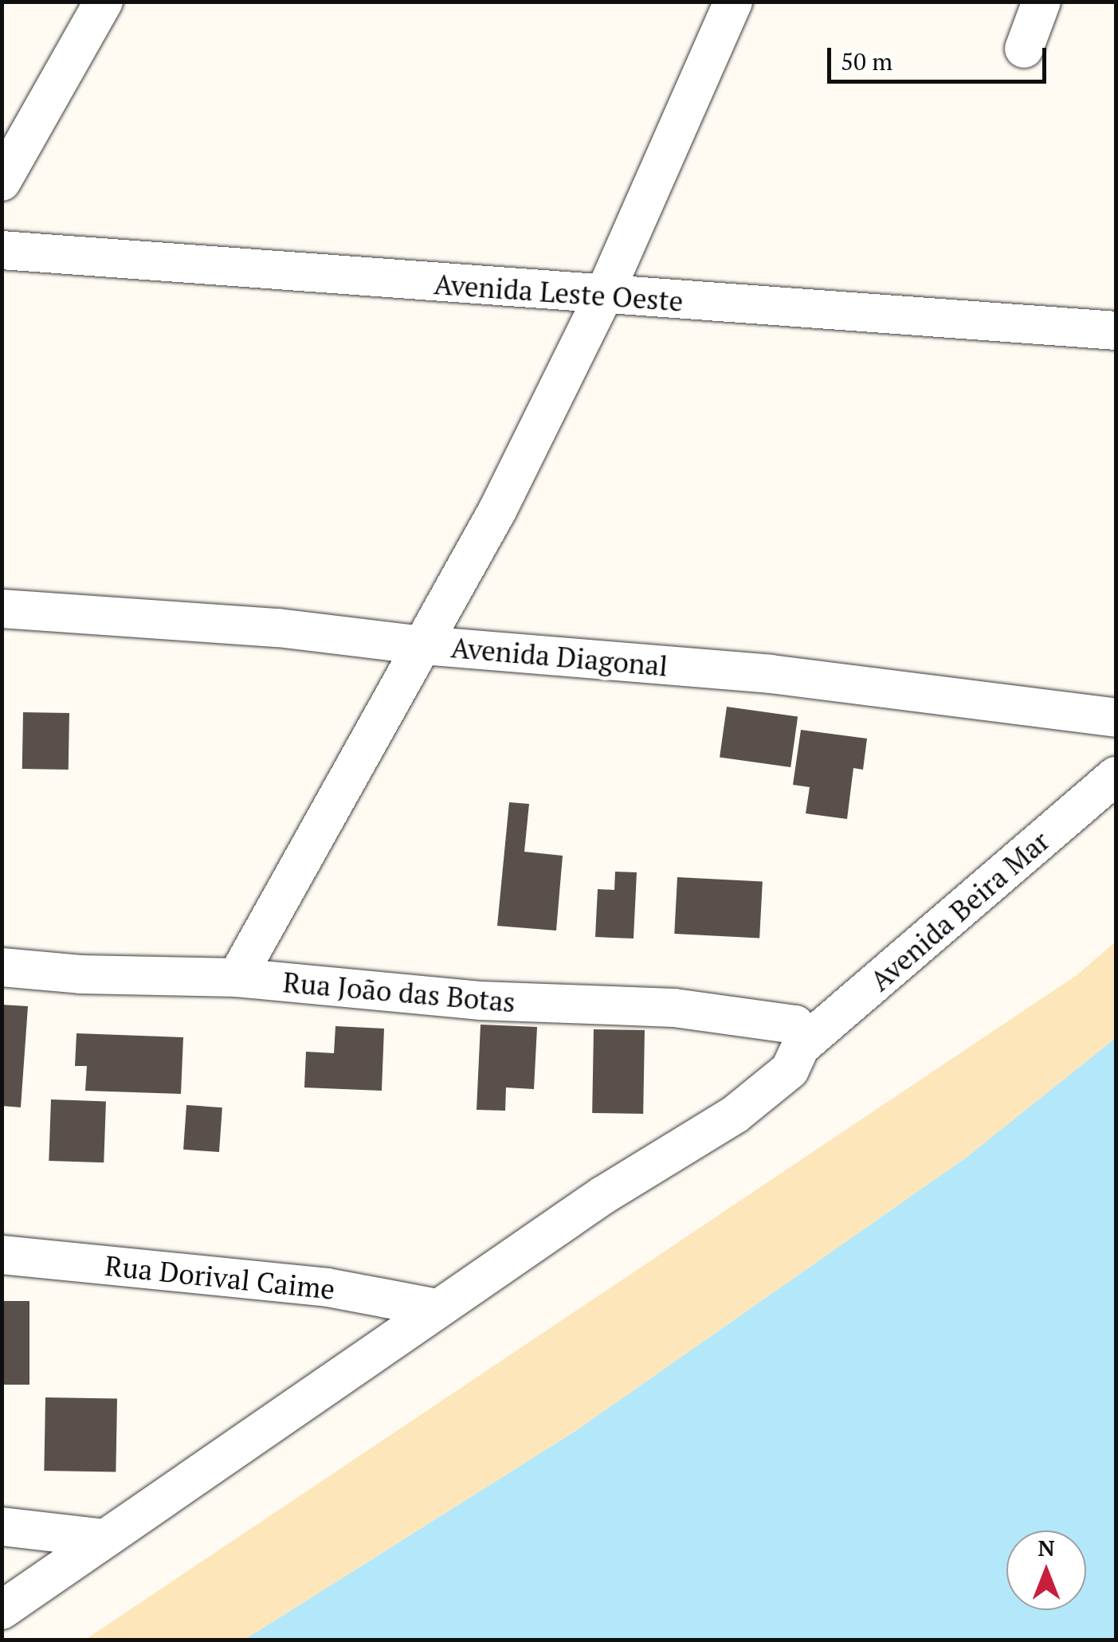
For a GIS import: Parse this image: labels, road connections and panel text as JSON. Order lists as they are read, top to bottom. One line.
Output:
{"streets":{"street":["Avenida Leste Oeste","Avenida Diagonal","Avenida Beira Mar","Rua João das Botas","Rua Dorival Caime"]},"crossings":[["Avenida Beira Mar","Rua João das Botas"],["Avenida Beira Mar","Rua Dorival Caime"]],"scale_bar":"50 m","north":"top"}
